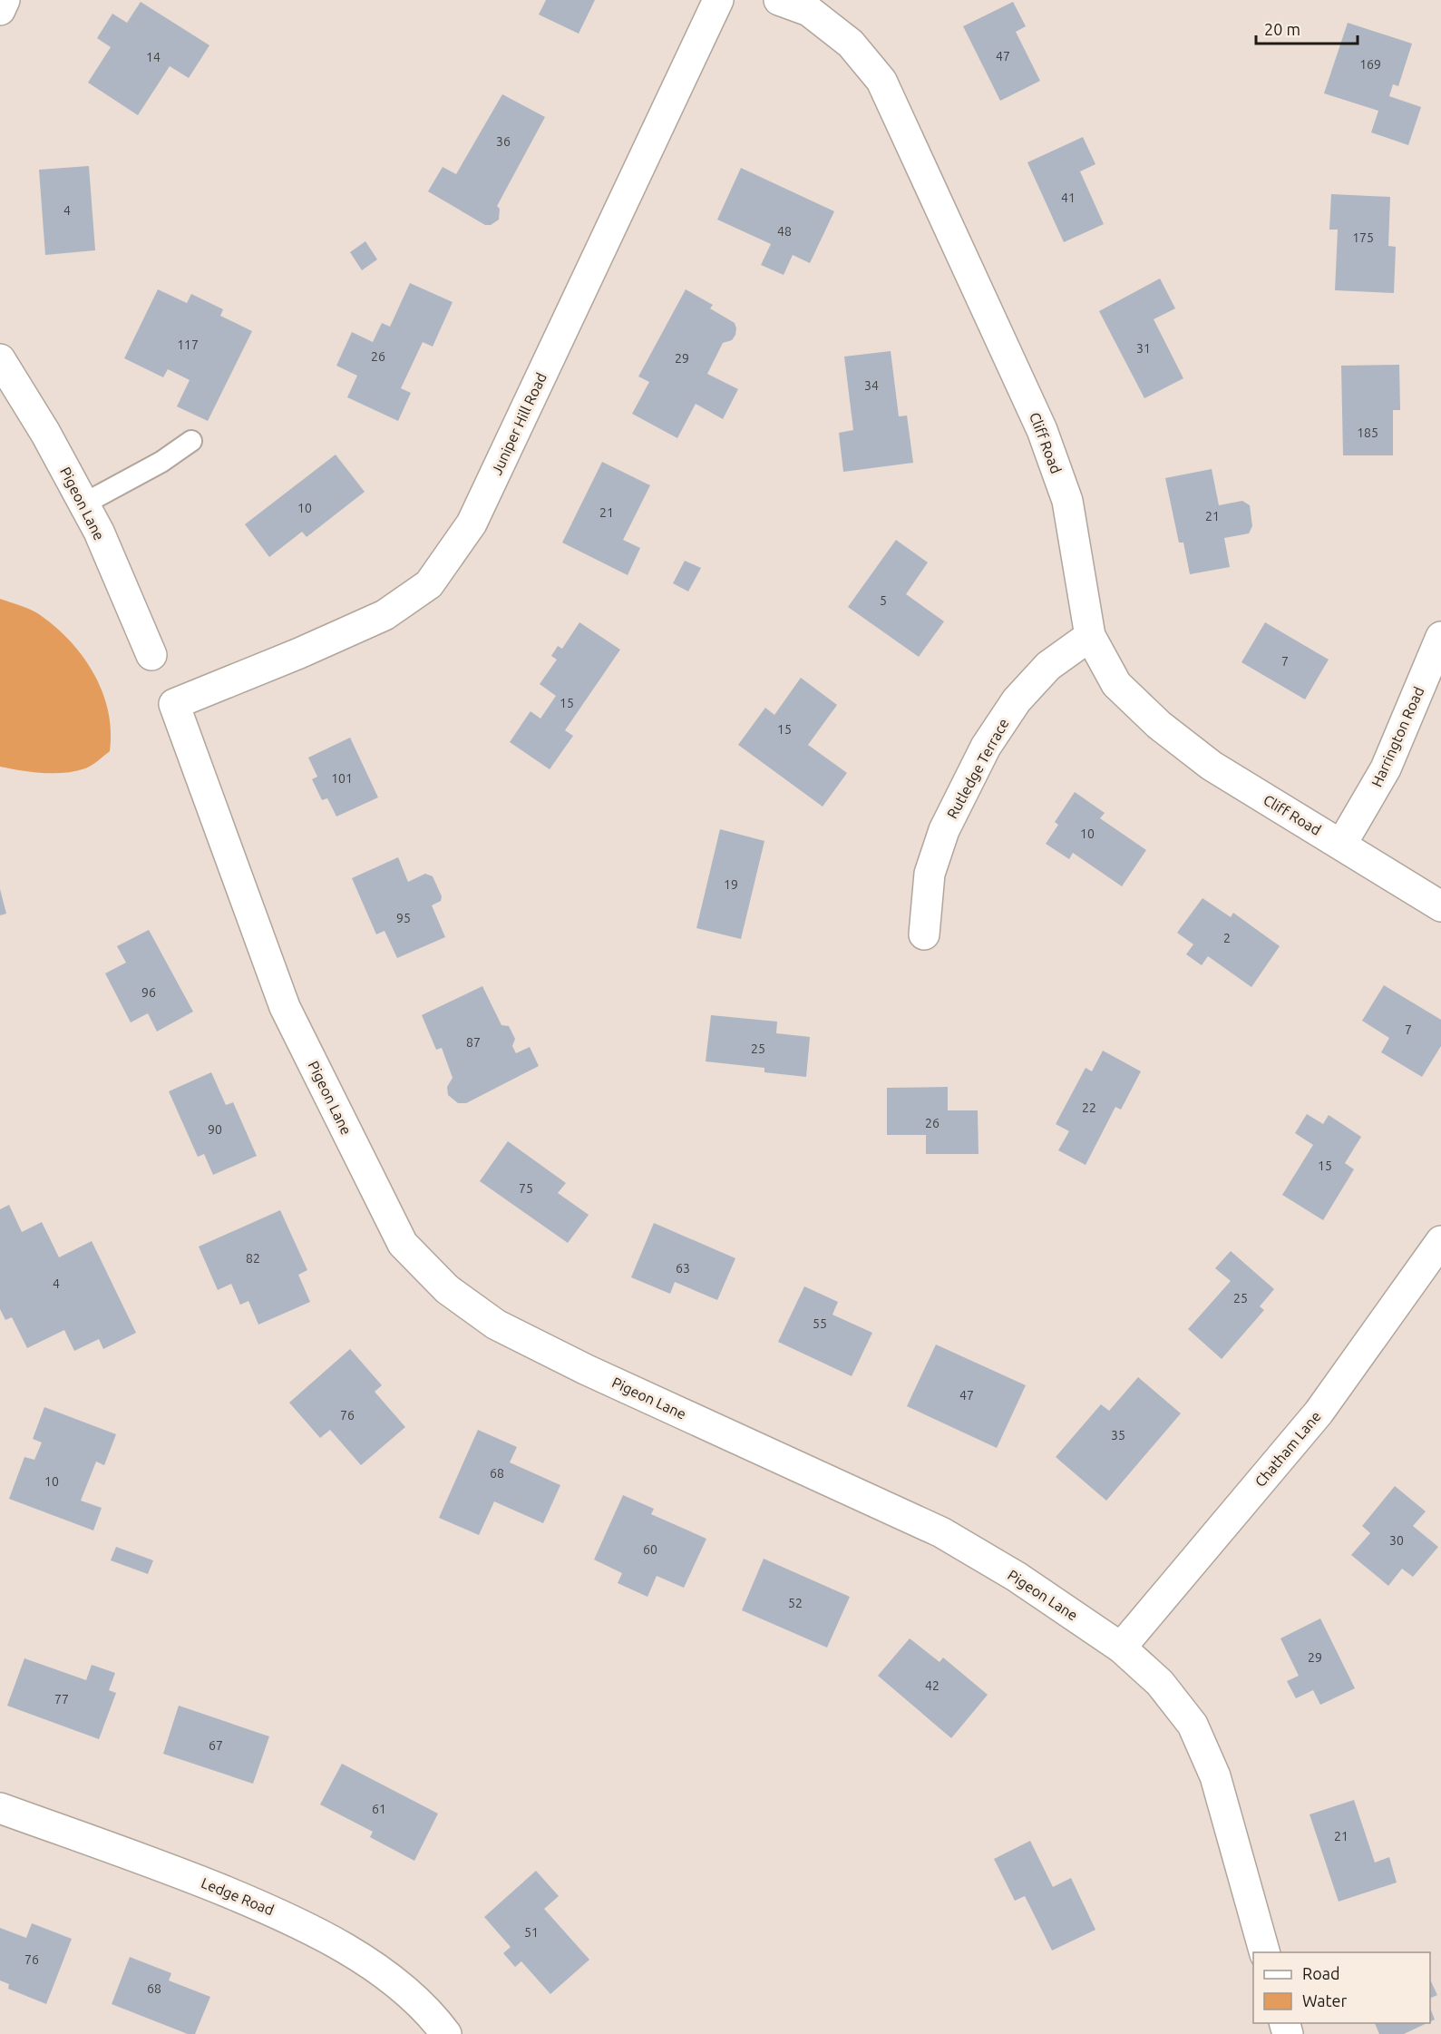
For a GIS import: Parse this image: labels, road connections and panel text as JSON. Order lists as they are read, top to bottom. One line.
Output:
{"streets":{"street":["Juniper Hill Road","Cliff Road","Pigeon Lane","Harrington Road","Rutledge Terrace","Chatham Lane","Ledge Road"]},"crossings":[["Juniper Hill Road","Pigeon Lane"],["Cliff Road","Harrington Road"],["Cliff Road","Rutledge Terrace"],["Pigeon Lane","Chatham Lane"]],"house_numbers":["47","14","169","36","41","4","48","175","117","31","26","29","34","185","10","21","21","5","7","15","15","101","10","19","95","2","96","7","87","25","22","26","90","15","75","82","63","4","25","55","47","76","35","68","10","30","60","52","29","42","77","67","61","21","51","76","68"],"legend":["Road","Water"],"scale_bar":"20 m"}
